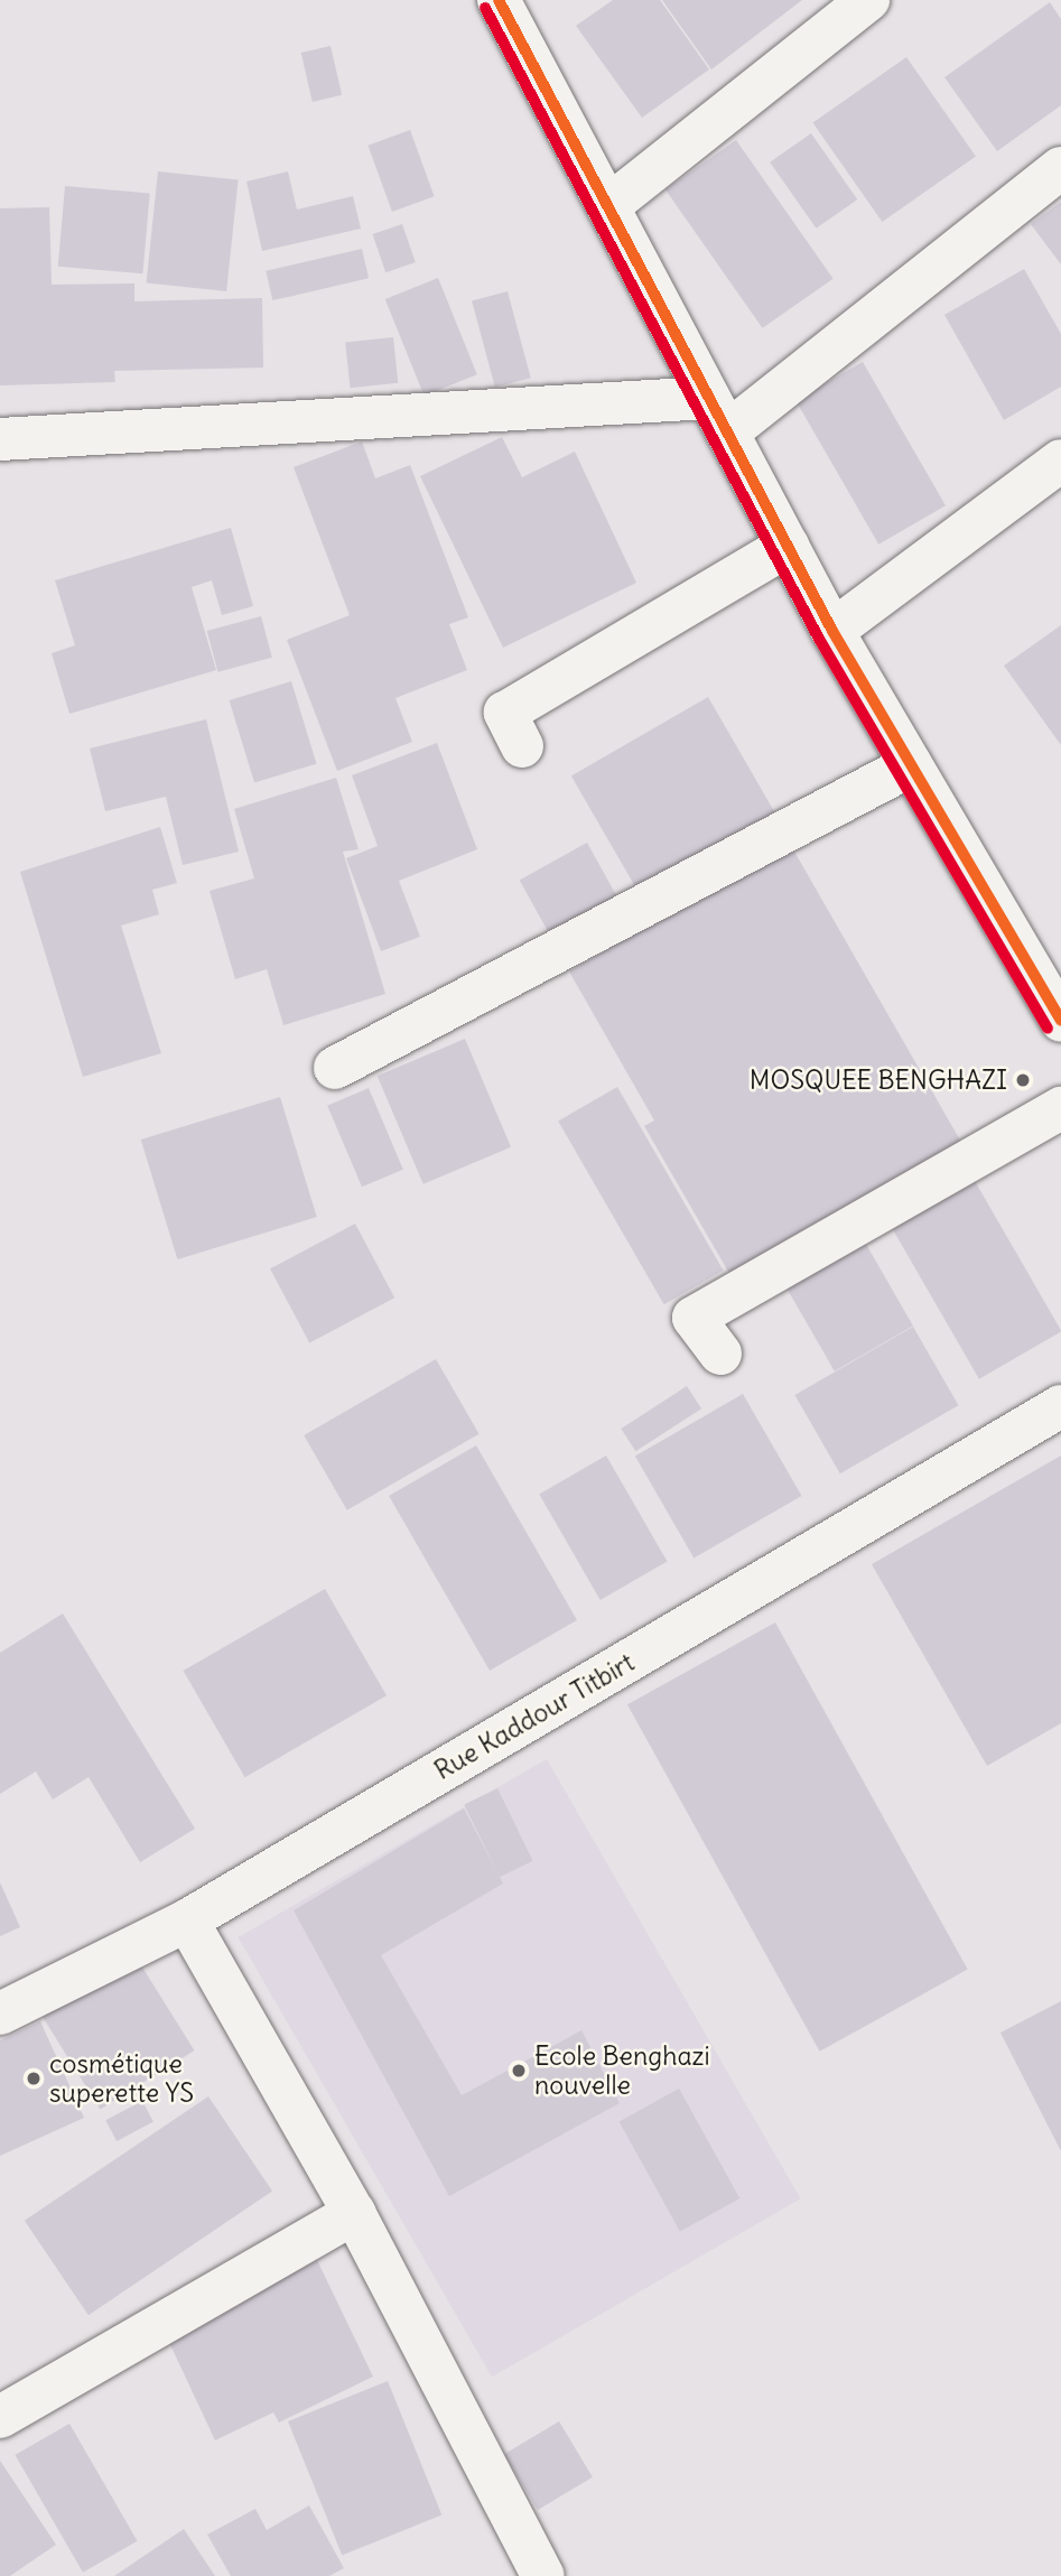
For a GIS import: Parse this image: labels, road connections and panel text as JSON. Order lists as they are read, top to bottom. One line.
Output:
{"streets":{"street":["Rue Kaddour Titbirt"]},"places":["MOSQUEE BENGHAZI","Ecole Benghazi nouvelle","cosmétique superette YS"]}
